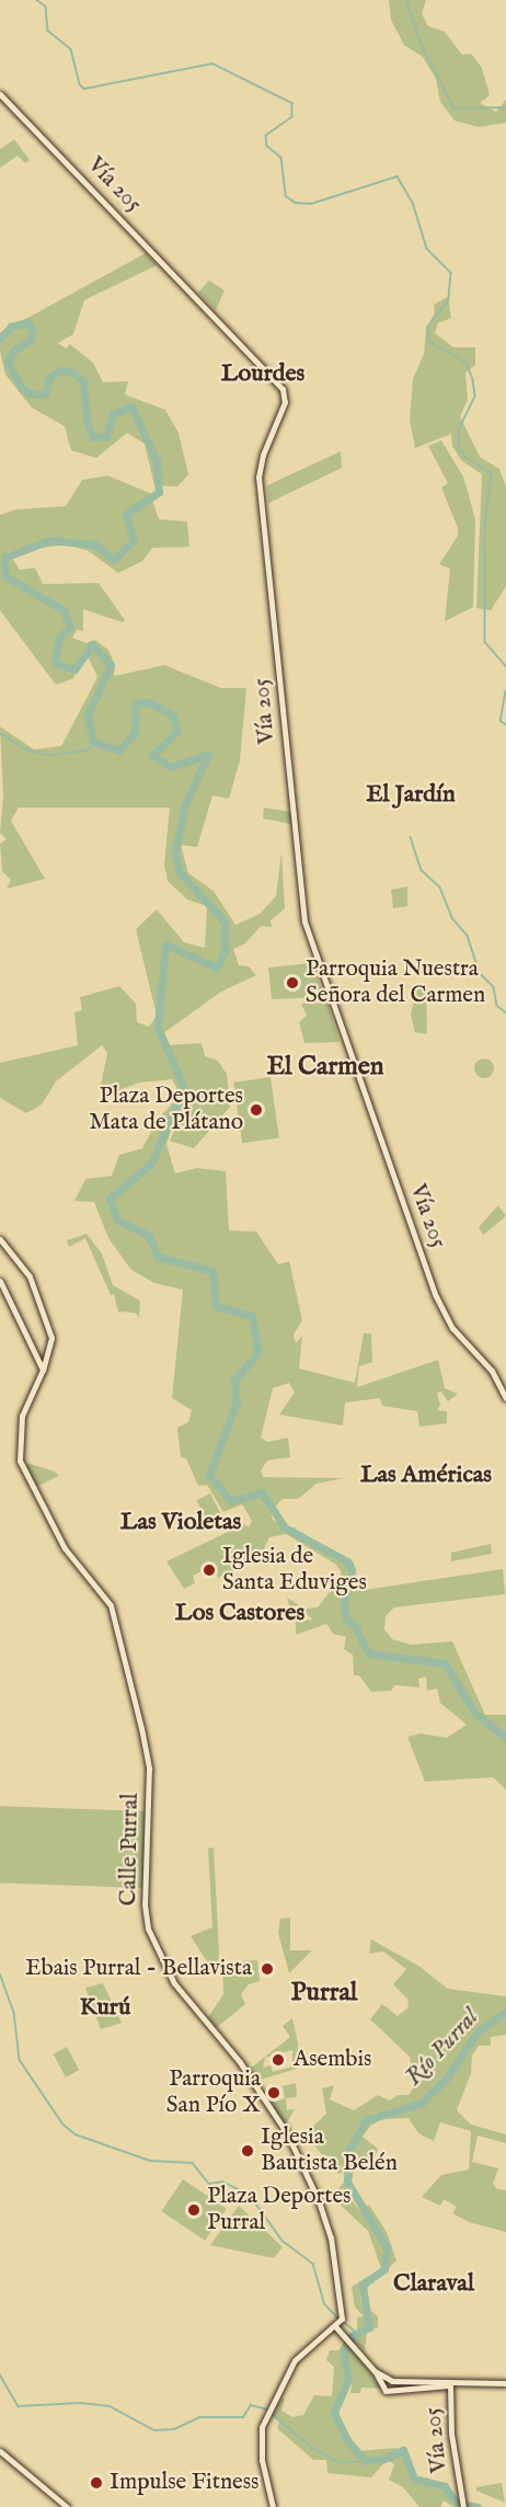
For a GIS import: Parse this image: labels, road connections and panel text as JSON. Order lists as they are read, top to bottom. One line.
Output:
{"streets":{"street":["Vía 205","Calle Purral"]},"districts":["Lourdes","El Jardín","El Carmen","Las Américas","Las Violetas","Los Castores","Purral","Kurú","Claraval"],"water":["Río Purral"],"places":["Parroquia Nuestra Señora del Carmen","Plaza Deportes Mata de Plátano","Iglesia de Santa Eduviges","Ebais Purral - Bellavista","Asembis","Parroquia San Pío X","Iglesia Bautista Belén","Plaza Deportes Purral","Impulse Fitness"]}
